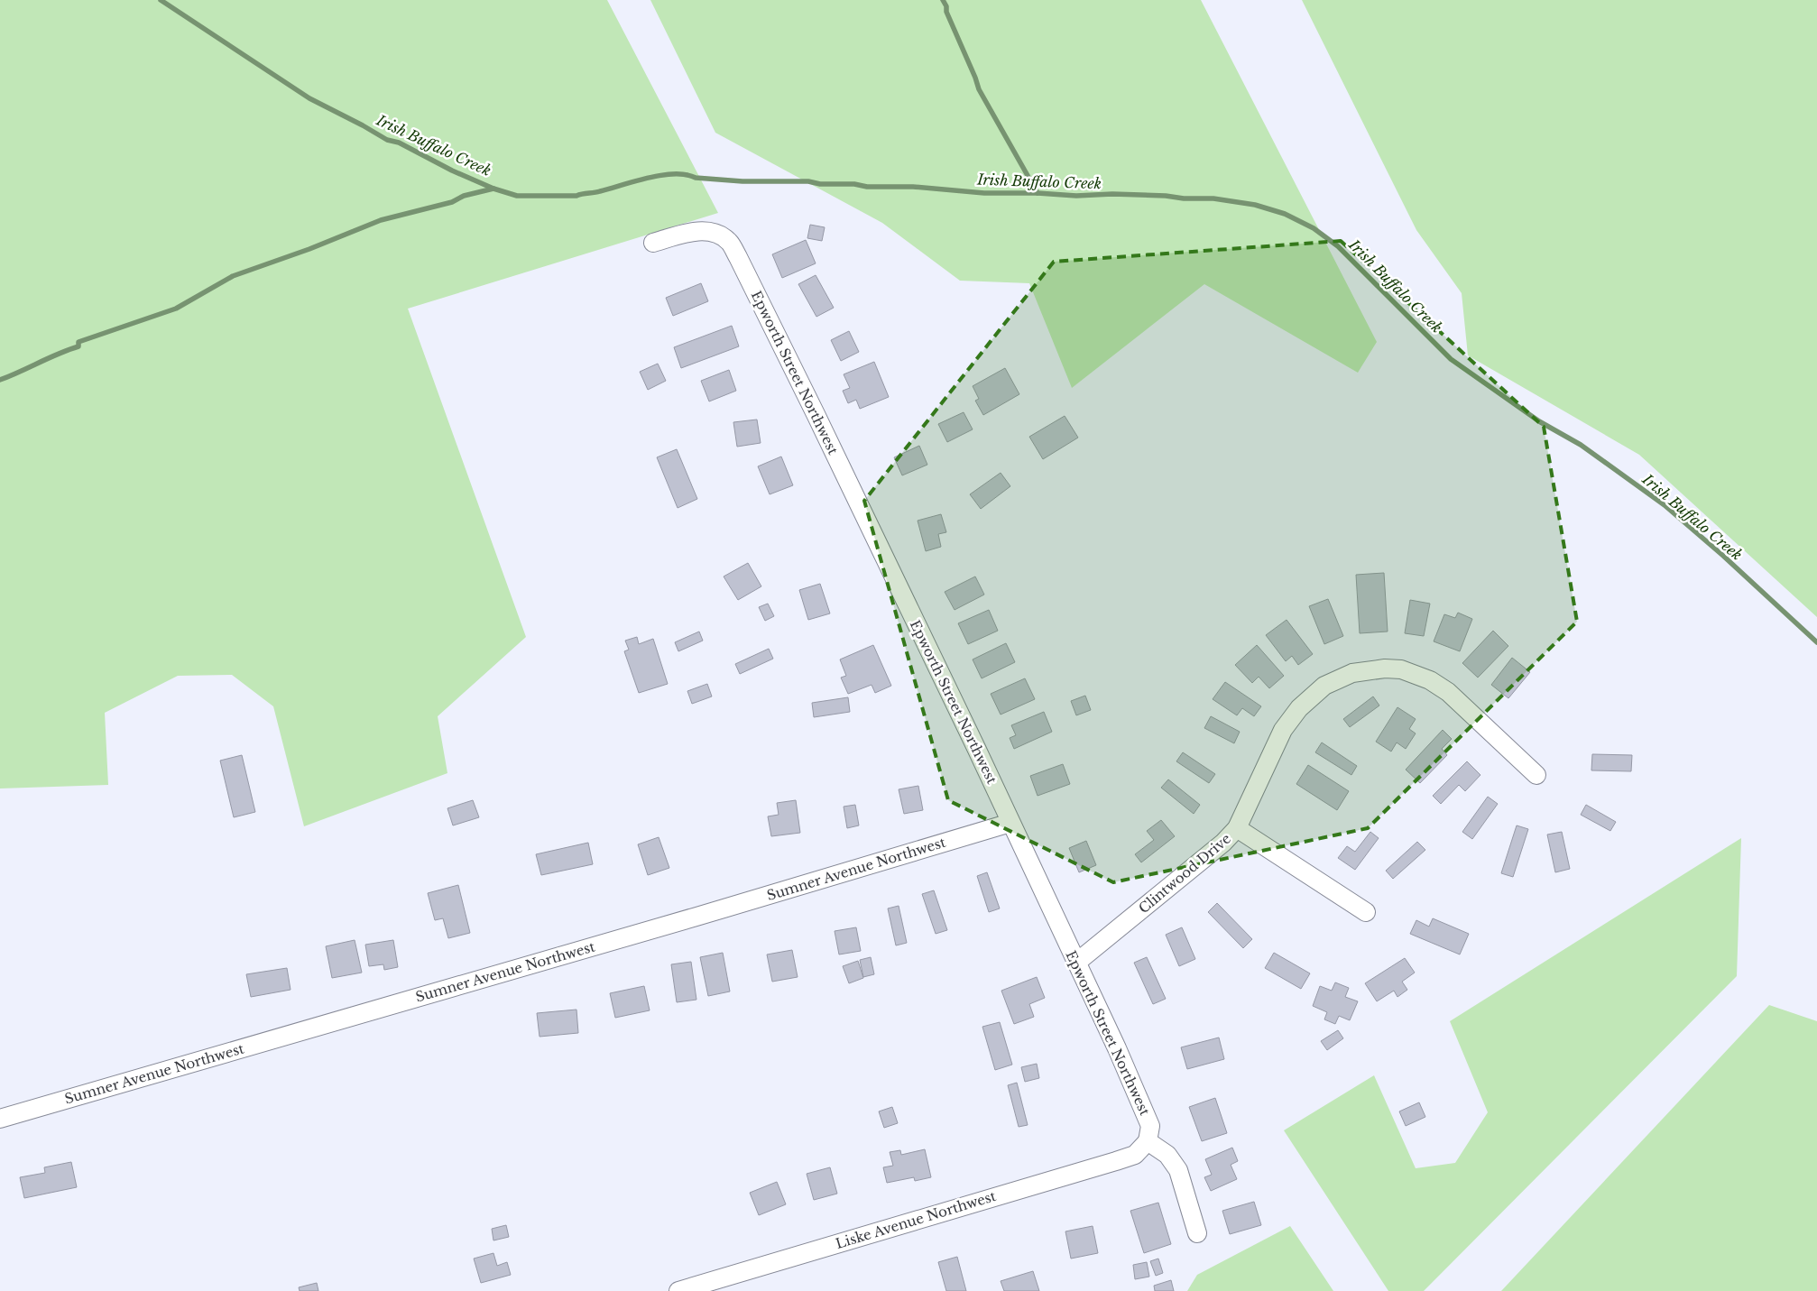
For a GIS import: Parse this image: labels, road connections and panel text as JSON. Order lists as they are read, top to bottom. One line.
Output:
{"streets":{"street":["Epworth Street Northwest","Sumner Avenue Northwest","Clintwood Drive","Liske Avenue Northwest"]},"crossings":[["Epworth Street Northwest","Sumner Avenue Northwest"],["Epworth Street Northwest","Clintwood Drive"],["Epworth Street Northwest","Liske Avenue Northwest"]],"water":["Irish Buffalo Creek"]}
